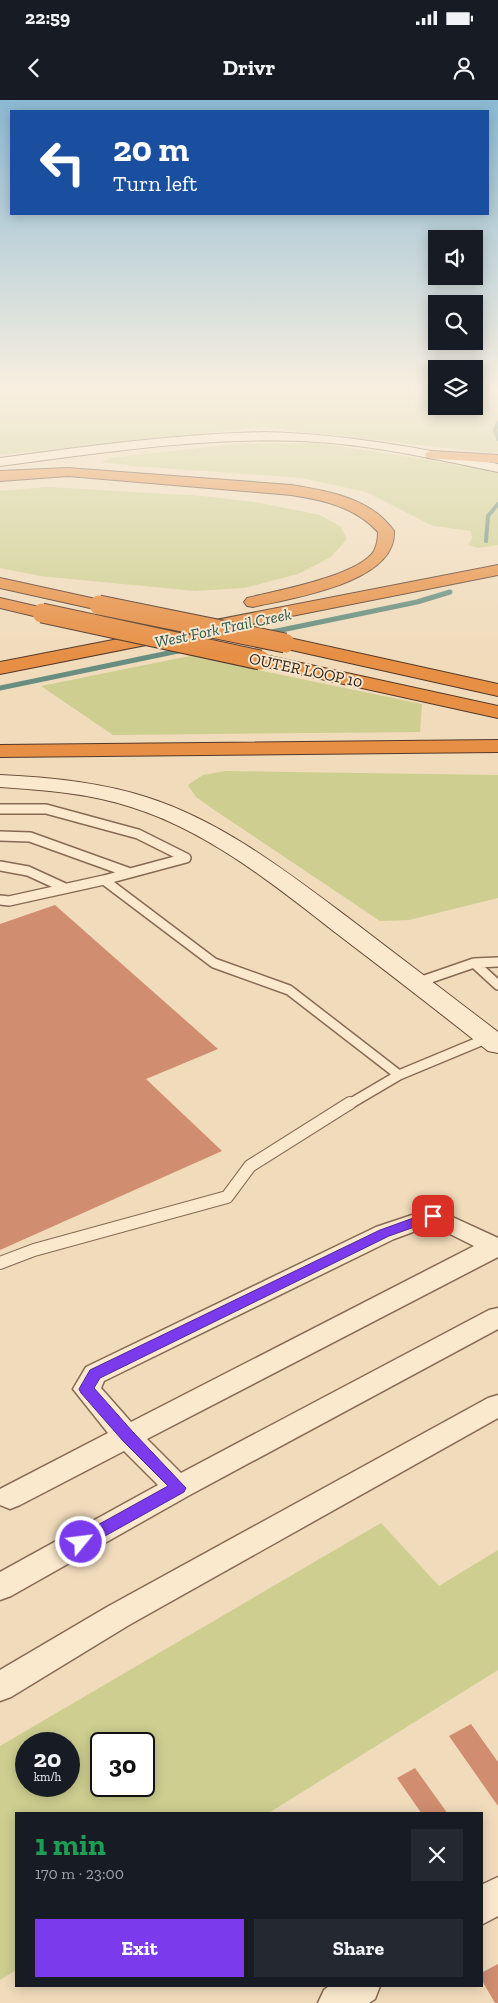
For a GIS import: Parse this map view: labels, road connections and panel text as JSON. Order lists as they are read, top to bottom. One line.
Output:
{"streets":{"highway":["OUTER LOOP 10"]},"water":["West Fork Trail Creek"],"page":{"status":"22:59","header":"Drivr","turn":["20 m","Turn left"],"speed":"20 km/h","limit":"30","heading":["1 min","170 m · 23:00"],"buttons":["Exit","Share"]}}
